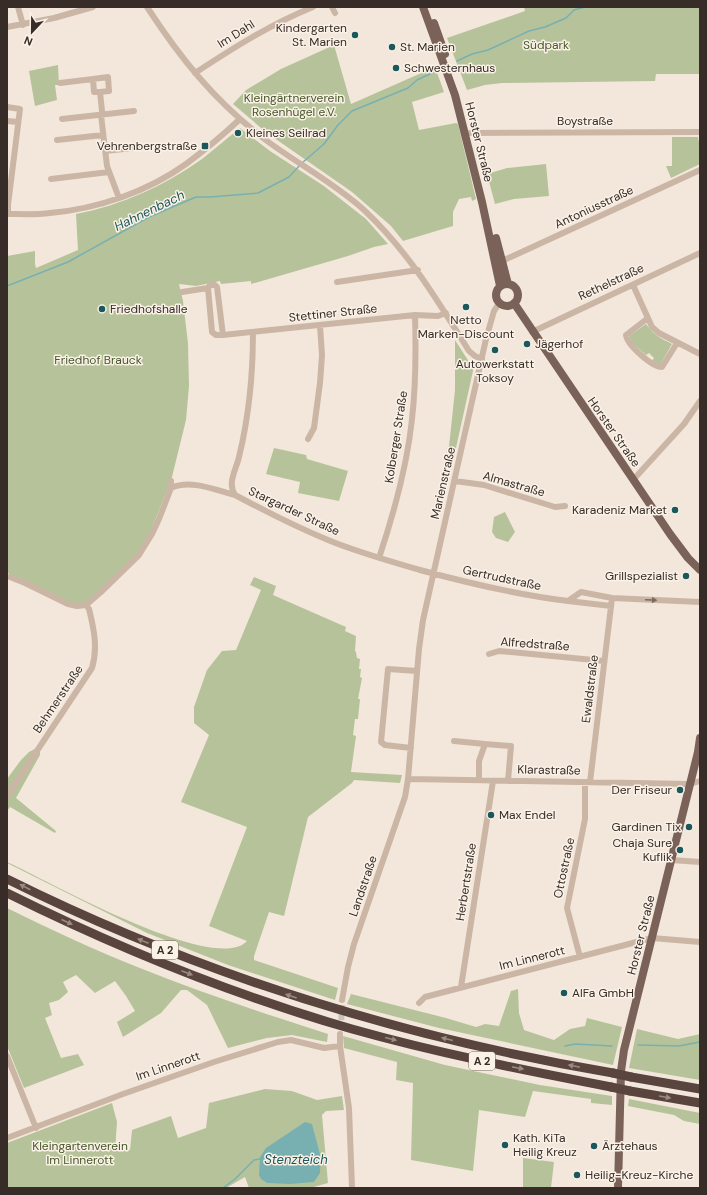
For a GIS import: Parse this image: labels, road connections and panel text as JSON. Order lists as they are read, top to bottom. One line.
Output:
{"streets":{"highway":["A 2"],"main road":["Horster Straße"],"street":["Im Dahl","Boystraße","Antoniusstraße","Rethelstraße","Stettiner Straße","Kolberger Straße","Marienstraße","Almastraße","Stargarder Straße","Gertrudstraße","Alfredstraße","Ewaldstraße","Behmerstraße","Klarastraße","Ottostraße","Herbertstraße","Landstraße","Im Linnerott"]},"crossings":[["Boystraße","Horster Straße"],["Horster Straße","Antoniusstraße"],["Horster Straße","Rethelstraße"],["Horster Straße","Marienstraße"],["Horster Straße","Klarastraße"],["Horster Straße","Im Linnerott"],["Stettiner Straße","Kolberger Straße"],["Stettiner Straße","Stargarder Straße"],["Kolberger Straße","Stargarder Straße"],["Marienstraße","Almastraße"],["Marienstraße","Stargarder Straße"],["Marienstraße","Gertrudstraße"],["Marienstraße","Klarastraße"],["Marienstraße","Landstraße"],["Stargarder Straße","Gertrudstraße"],["Gertrudstraße","Ewaldstraße"],["Alfredstraße","Ewaldstraße"],["Ewaldstraße","Klarastraße"],["Ewaldstraße","Ottostraße"],["Klarastraße","Ottostraße"],["Klarastraße","Herbertstraße"],["Klarastraße","Landstraße"],["Ottostraße","Im Linnerott"],["Herbertstraße","Im Linnerott"]],"water":["Hahnenbach","Stenzteich"],"parks":["Südpark","Kleingärtnerverein Rosenhügel e.V.","Friedhof Brauck","Kleingartenverein Im Linnerott"],"places":{"other":["Kindergarten St. Marien","St. Marien","Schwesternhaus","Kleines Seilrad","Netto Marken-Discount","Friedhofshalle","Jägerhof","Autowerkstatt Toksoy","Karadeniz Market","Grillspezialist","Der Friseur","Max Endel","Gardinen Tix","Chaja Sure Kuflik","AlFa GmbH","Kath. KiTa Heilig Kreuz","Ärztehaus","Heilig-Kreuz-Kirche"],"transit":["Vehrenbergstraße"]},"north":"bottom"}
